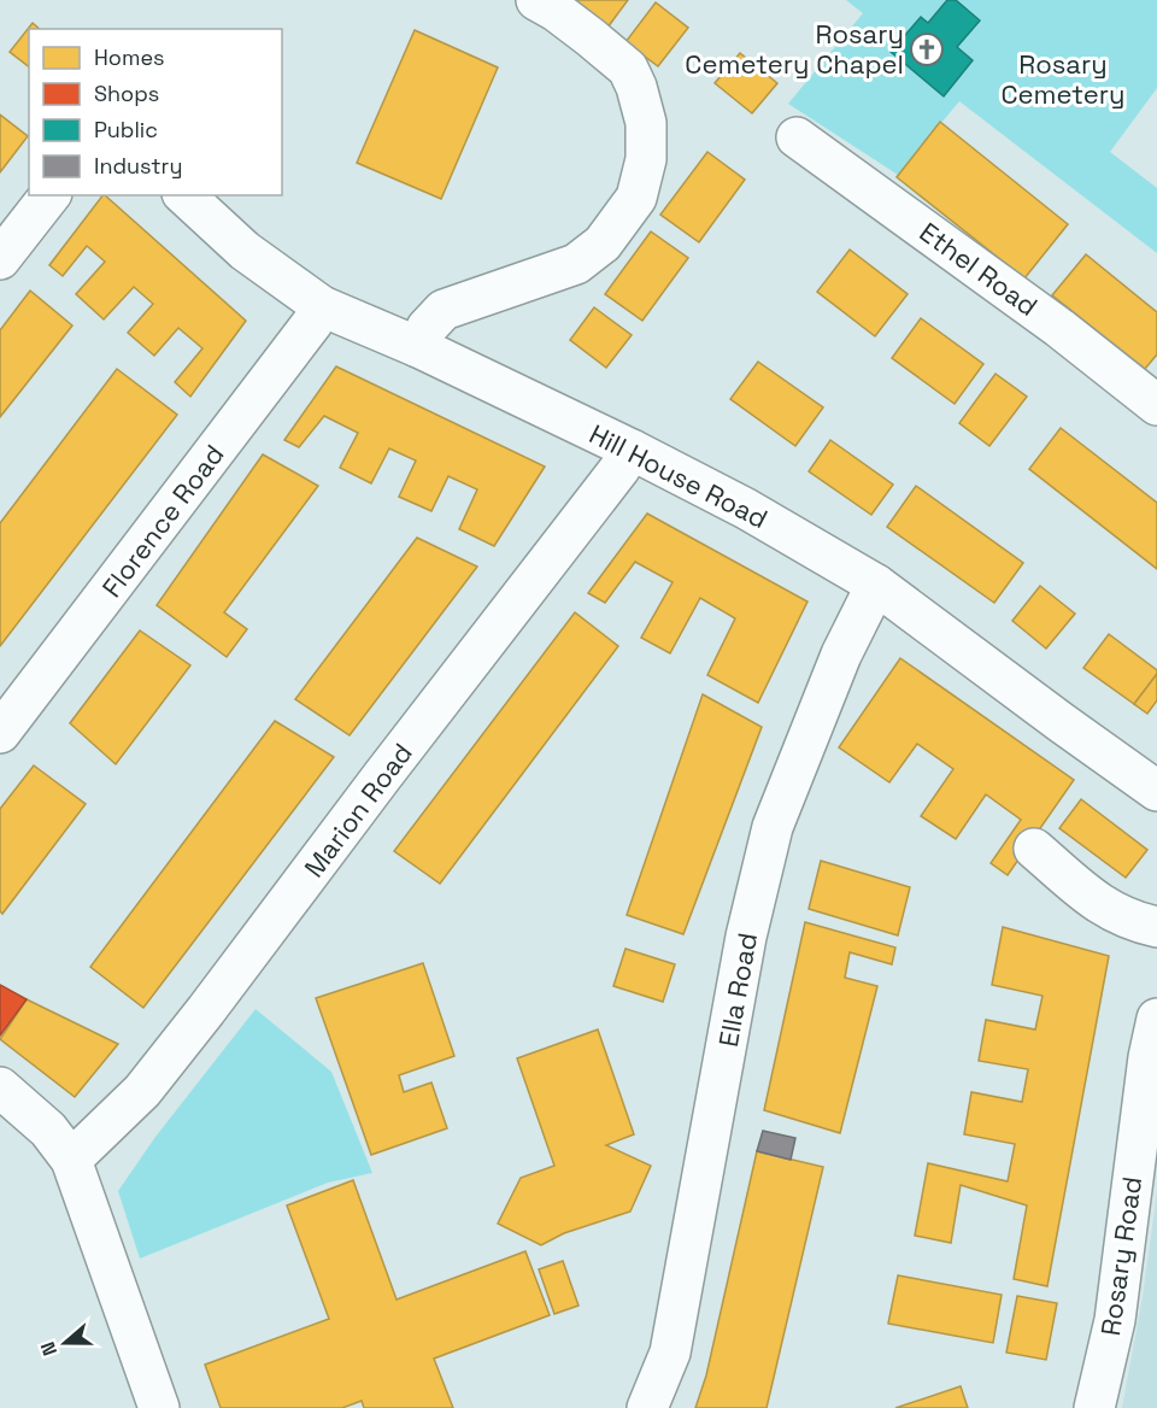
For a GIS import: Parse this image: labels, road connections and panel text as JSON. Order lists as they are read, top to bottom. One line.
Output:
{"streets":{"street":["Ethel Road","Hill House Road","Florence Road","Marion Road","Ella Road","Rosary Road"]},"crossings":[["Hill House Road","Florence Road"],["Hill House Road","Marion Road"],["Hill House Road","Ella Road"]],"parks":["Rosary Cemetery"],"places":{"church":["Rosary Cemetery Chapel"]},"legend":["Homes","Shops","Public","Industry"],"north":"left"}
